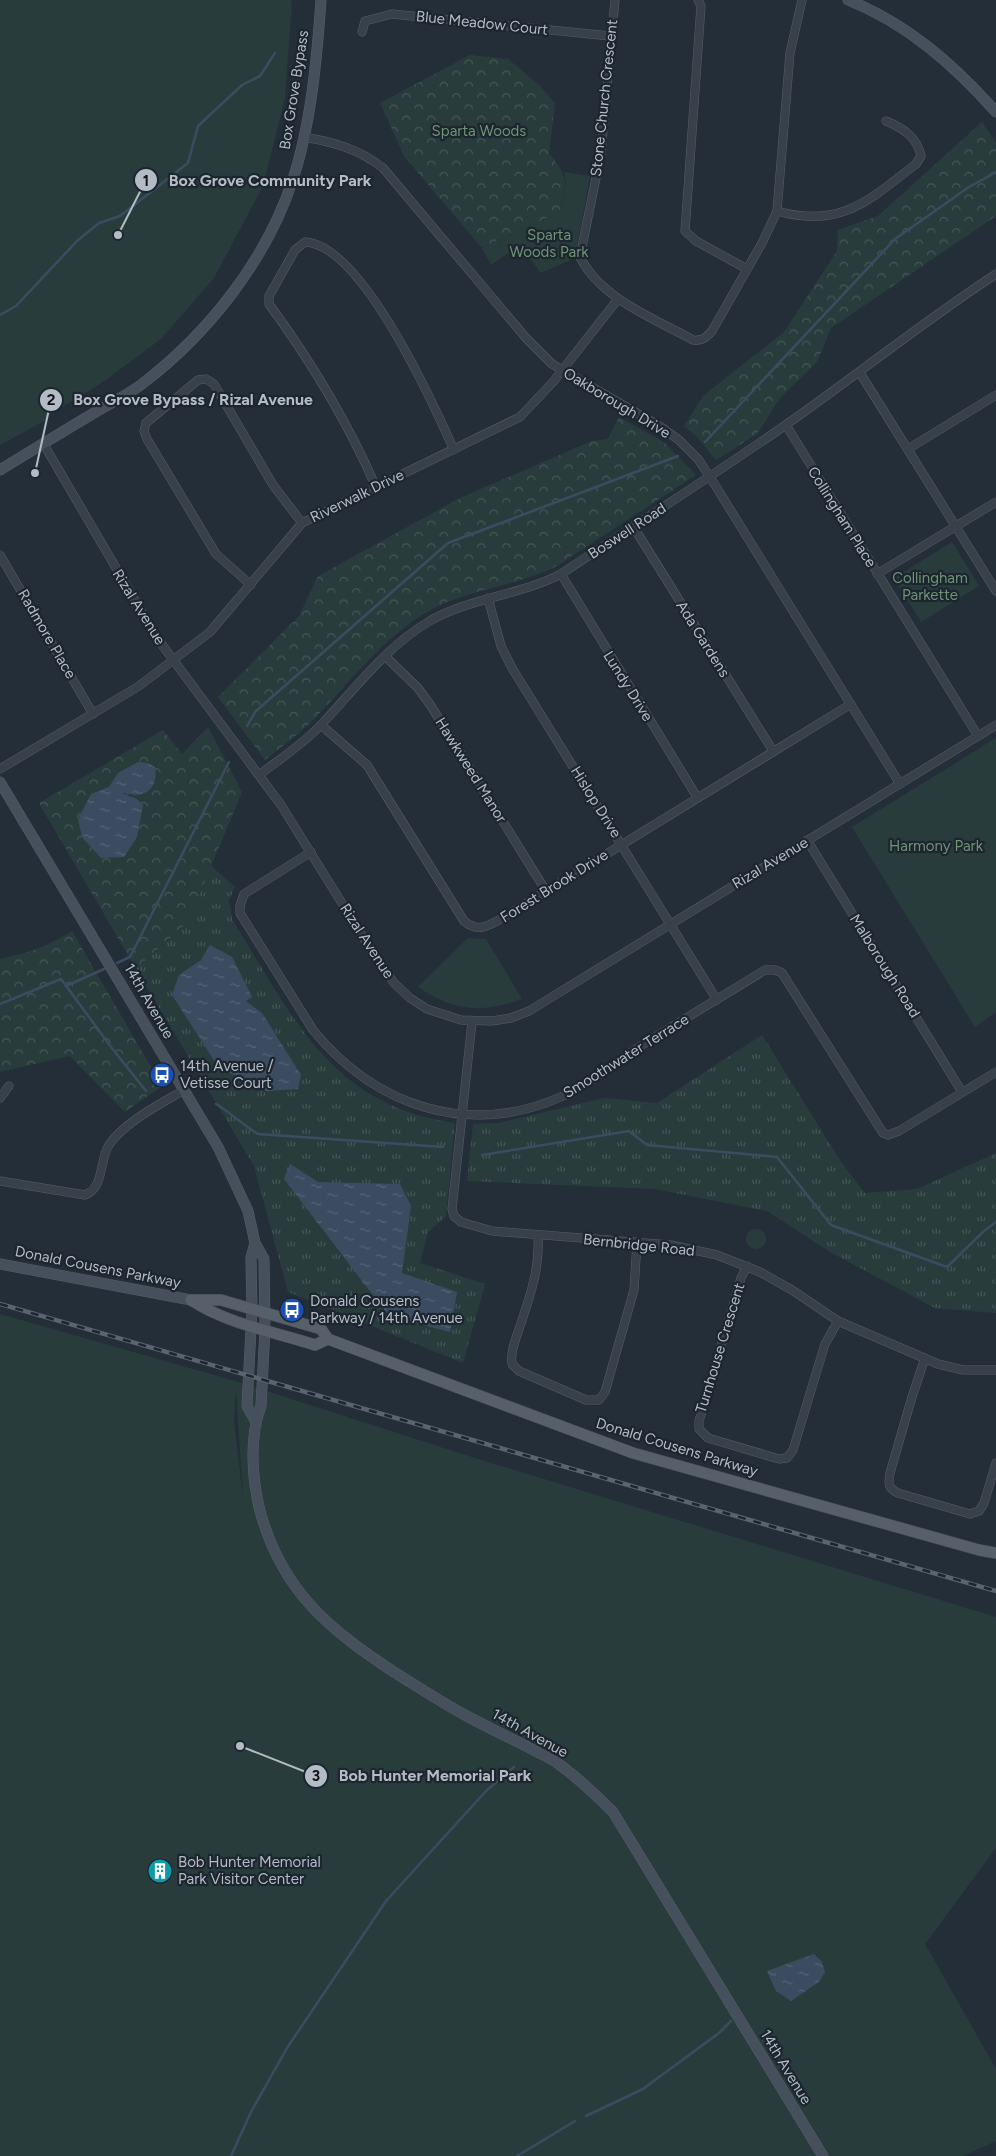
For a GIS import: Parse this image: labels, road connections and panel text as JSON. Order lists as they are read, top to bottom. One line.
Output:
{"streets":{"main road":["Box Grove Bypass","14th Avenue","Donald Cousens Parkway"],"street":["Blue Meadow Court","Stone Church Crescent","Oakborough Drive","Riverwalk Drive","Collingham Place","Boswell Road","Rizal Avenue","Radmore Place","Ada Gardens","Lundy Drive","Hawkweed Manor","Hislop Drive","Forest Brook Drive","Malborough Road","Smoothwater Terrace","Bernbridge Road","Turnhouse Crescent"]},"crossings":[["Blue Meadow Court","Stone Church Crescent"],["Box Grove Bypass","Oakborough Drive"],["Box Grove Bypass","Rizal Avenue"],["Stone Church Crescent","Riverwalk Drive"],["Oakborough Drive","Riverwalk Drive"],["Oakborough Drive","Boswell Road"],["Oakborough Drive","Rizal Avenue"],["Oakborough Drive","Forest Brook Drive"],["Riverwalk Drive","Rizal Avenue"],["Riverwalk Drive","Radmore Place"],["Collingham Place","Boswell Road"],["Collingham Place","Rizal Avenue"],["Boswell Road","Rizal Avenue"],["Boswell Road","Ada Gardens"],["Boswell Road","Lundy Drive"],["Boswell Road","Hawkweed Manor"],["Boswell Road","Hislop Drive"],["Boswell Road","Forest Brook Drive"],["Rizal Avenue","Hislop Drive"],["Rizal Avenue","Malborough Road"],["Rizal Avenue","Smoothwater Terrace"],["Rizal Avenue","Bernbridge Road"],["Ada Gardens","Forest Brook Drive"],["Lundy Drive","Forest Brook Drive"],["Hawkweed Manor","Forest Brook Drive"],["Hislop Drive","Forest Brook Drive"],["Hislop Drive","Smoothwater Terrace"],["Malborough Road","Smoothwater Terrace"],["14th Avenue","Donald Cousens Parkway"],["Smoothwater Terrace","Bernbridge Road"],["Bernbridge Road","Turnhouse Crescent"]],"parks":["Sparta Woods","Sparta Woods Park","Collingham Parkette","Harmony Park"],"places":{"other":["Box Grove Community Park","Box Grove Bypass / Rizal Avenue","Bob Hunter Memorial Park"],"bus stop":["14th Avenue / Vetisse Court","Donald Cousens Parkway / 14th Avenue"],"building":["Bob Hunter Memorial Park Visitor Center"]}}
